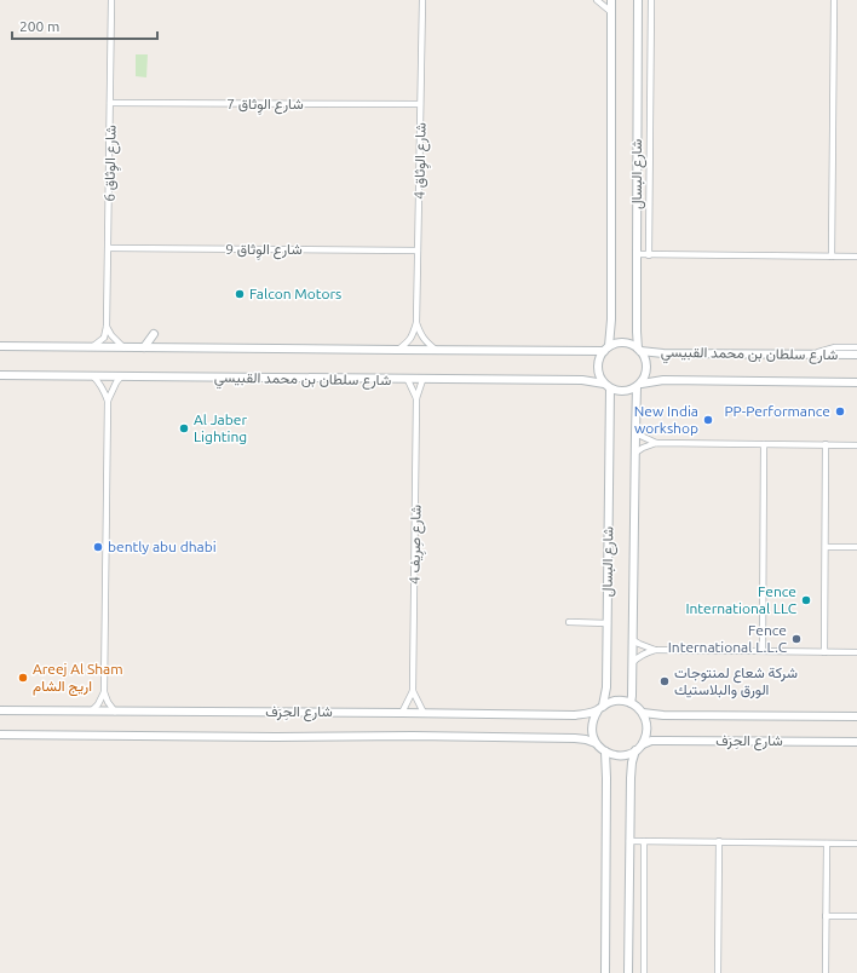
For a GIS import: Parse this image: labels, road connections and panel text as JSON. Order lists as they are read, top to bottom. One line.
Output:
{"streets":{"street":["شارع الوِثاق 7","شارع الوِثاق 4","شارع الوِثاق 6","شارع البسال","شارع الوِثاق 9","شارع سلطان بن محمد القبيسي","شارع صِرِيف 4","شارع الحِرَف"]},"crossings":[["شارع الوِثاق 7","شارع الوِثاق 4"],["شارع الوِثاق 7","شارع الوِثاق 6"],["شارع الوِثاق 4","شارع الوِثاق 9"],["شارع الوِثاق 4","شارع سلطان بن محمد القبيسي"],["شارع الوِثاق 6","شارع الوِثاق 9"],["شارع البسال","شارع سلطان بن محمد القبيسي"],["شارع البسال","شارع الحِرَف"],["شارع سلطان بن محمد القبيسي","شارع صِرِيف 4"],["شارع صِرِيف 4","شارع الحِرَف"]],"places":["Falcon Motors","PP-Performance","New India workshop","Al Jaber Lighting","bently abu dhabi","Fence International LLC","Fence International L.L.C","Areej Al Sham اريج الشام","شركة شعاع لمنتوجات الورق والبلاستيك"],"scale_bar":"200 m"}
